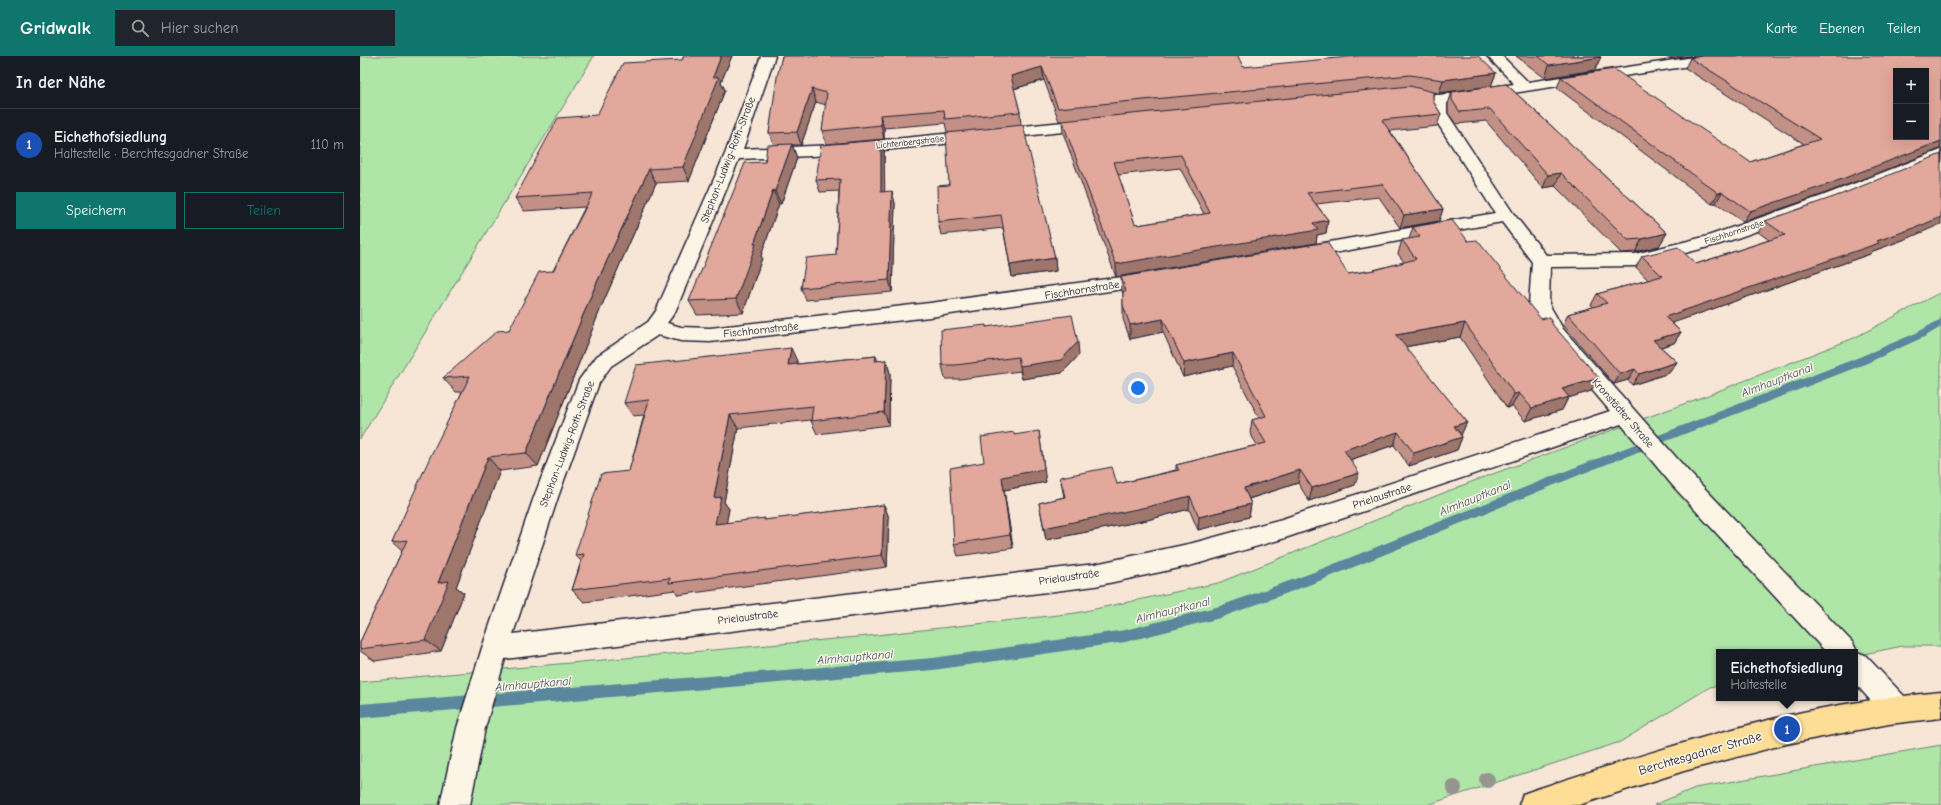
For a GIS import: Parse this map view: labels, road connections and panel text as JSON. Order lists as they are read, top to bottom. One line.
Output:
{"streets":{"main road":["Berchtesgadner Straße"],"street":["Lichtenbergstraße","Stephan-Ludwig-Roth-Straße","Fischhornstraße","Kronstädter Straße","Prielaustraße"]},"crossings":[["Lichtenbergstraße","Stephan-Ludwig-Roth-Straße"],["Stephan-Ludwig-Roth-Straße","Fischhornstraße"],["Stephan-Ludwig-Roth-Straße","Prielaustraße"],["Fischhornstraße","Kronstädter Straße"],["Kronstädter Straße","Prielaustraße"]],"water":["Almhauptkanal"],"page":{"header":"Gridwalk","search":"Hier suchen","nav":["Karte","Ebenen","Teilen"],"heading":"In der Nähe","map_buttons":["+","−"],"list":[{"mark":"1","name":"Eichethofsiedlung","note":"Haltestelle · Berchtesgadner Straße","value":"110 m"}],"buttons":["Speichern","Teilen"],"popup":["Eichethofsiedlung","Haltestelle"],"pins":"1"}}
